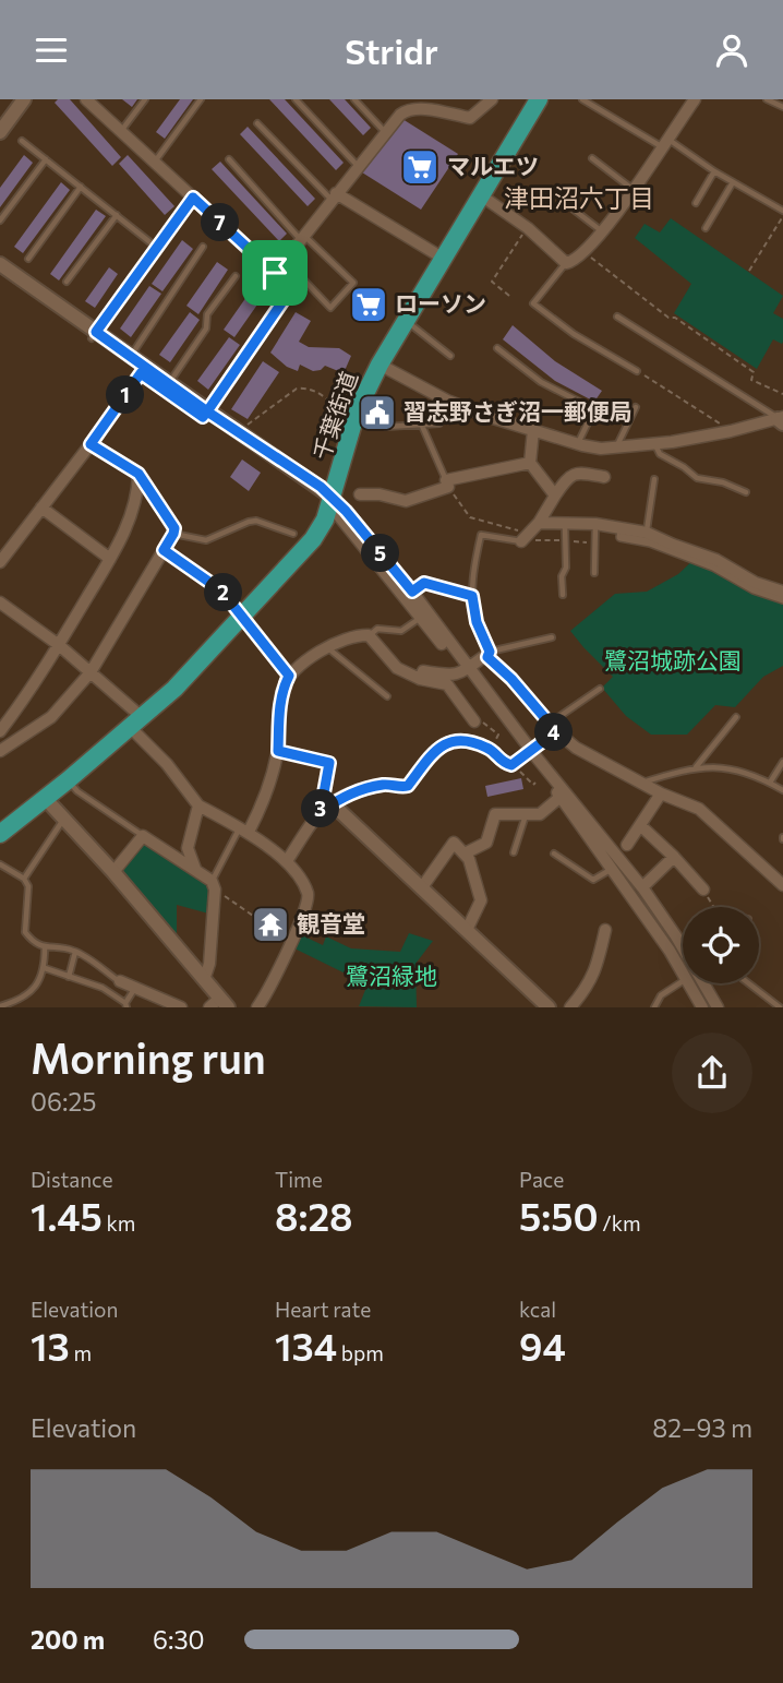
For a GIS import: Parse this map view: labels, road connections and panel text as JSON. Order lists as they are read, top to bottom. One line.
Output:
{"streets":{"highway":["千葉街道"]},"districts":["津田沼六丁目"],"parks":["鷺沼城跡公園","鷺沼緑地"],"places":{"supermarket":["マルエツ","ローソン"],"public building":["習志野さぎ沼一郵便局"],"temple":["観音堂"]},"page":{"header":"Stridr","pins":["7","1","5","2","4","3"],"heading":["Morning run","06:25"],"stats":[["Distance","1.45 km"],["Time","8:28"],["Pace","5:50 /km"],["Elevation","13 m"],["Heart rate","134 bpm"],["kcal","94"]],"chart":["Elevation","82–93 m"],"list":[{"name":"200 m","note":"6:30"}]}}
